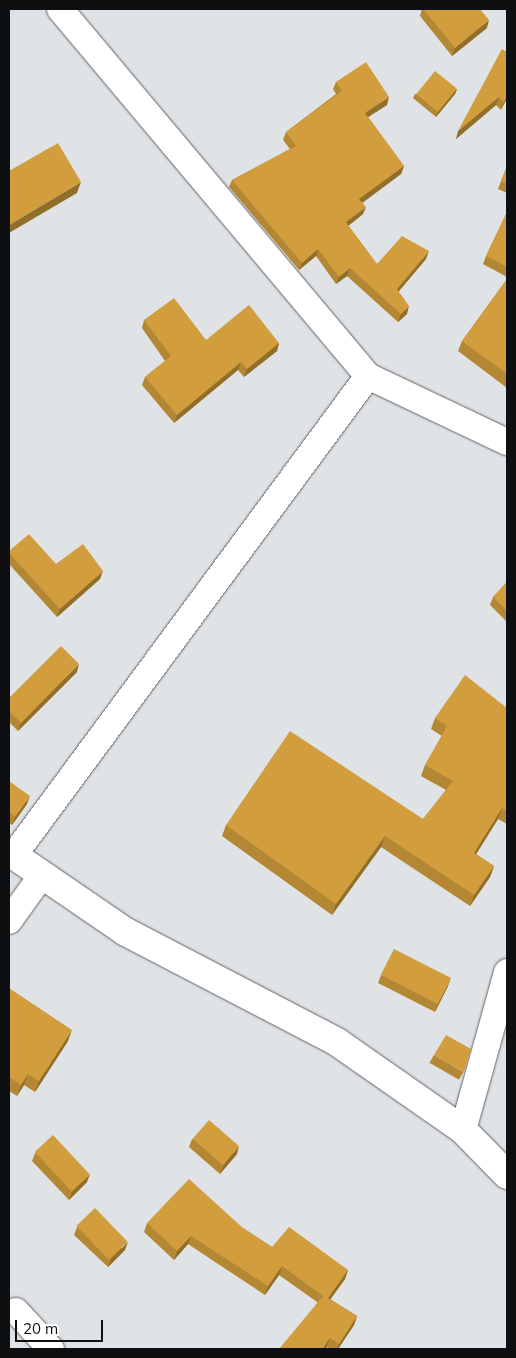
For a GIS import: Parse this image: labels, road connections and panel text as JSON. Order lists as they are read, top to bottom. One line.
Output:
{"scale_bar":"20 m"}
